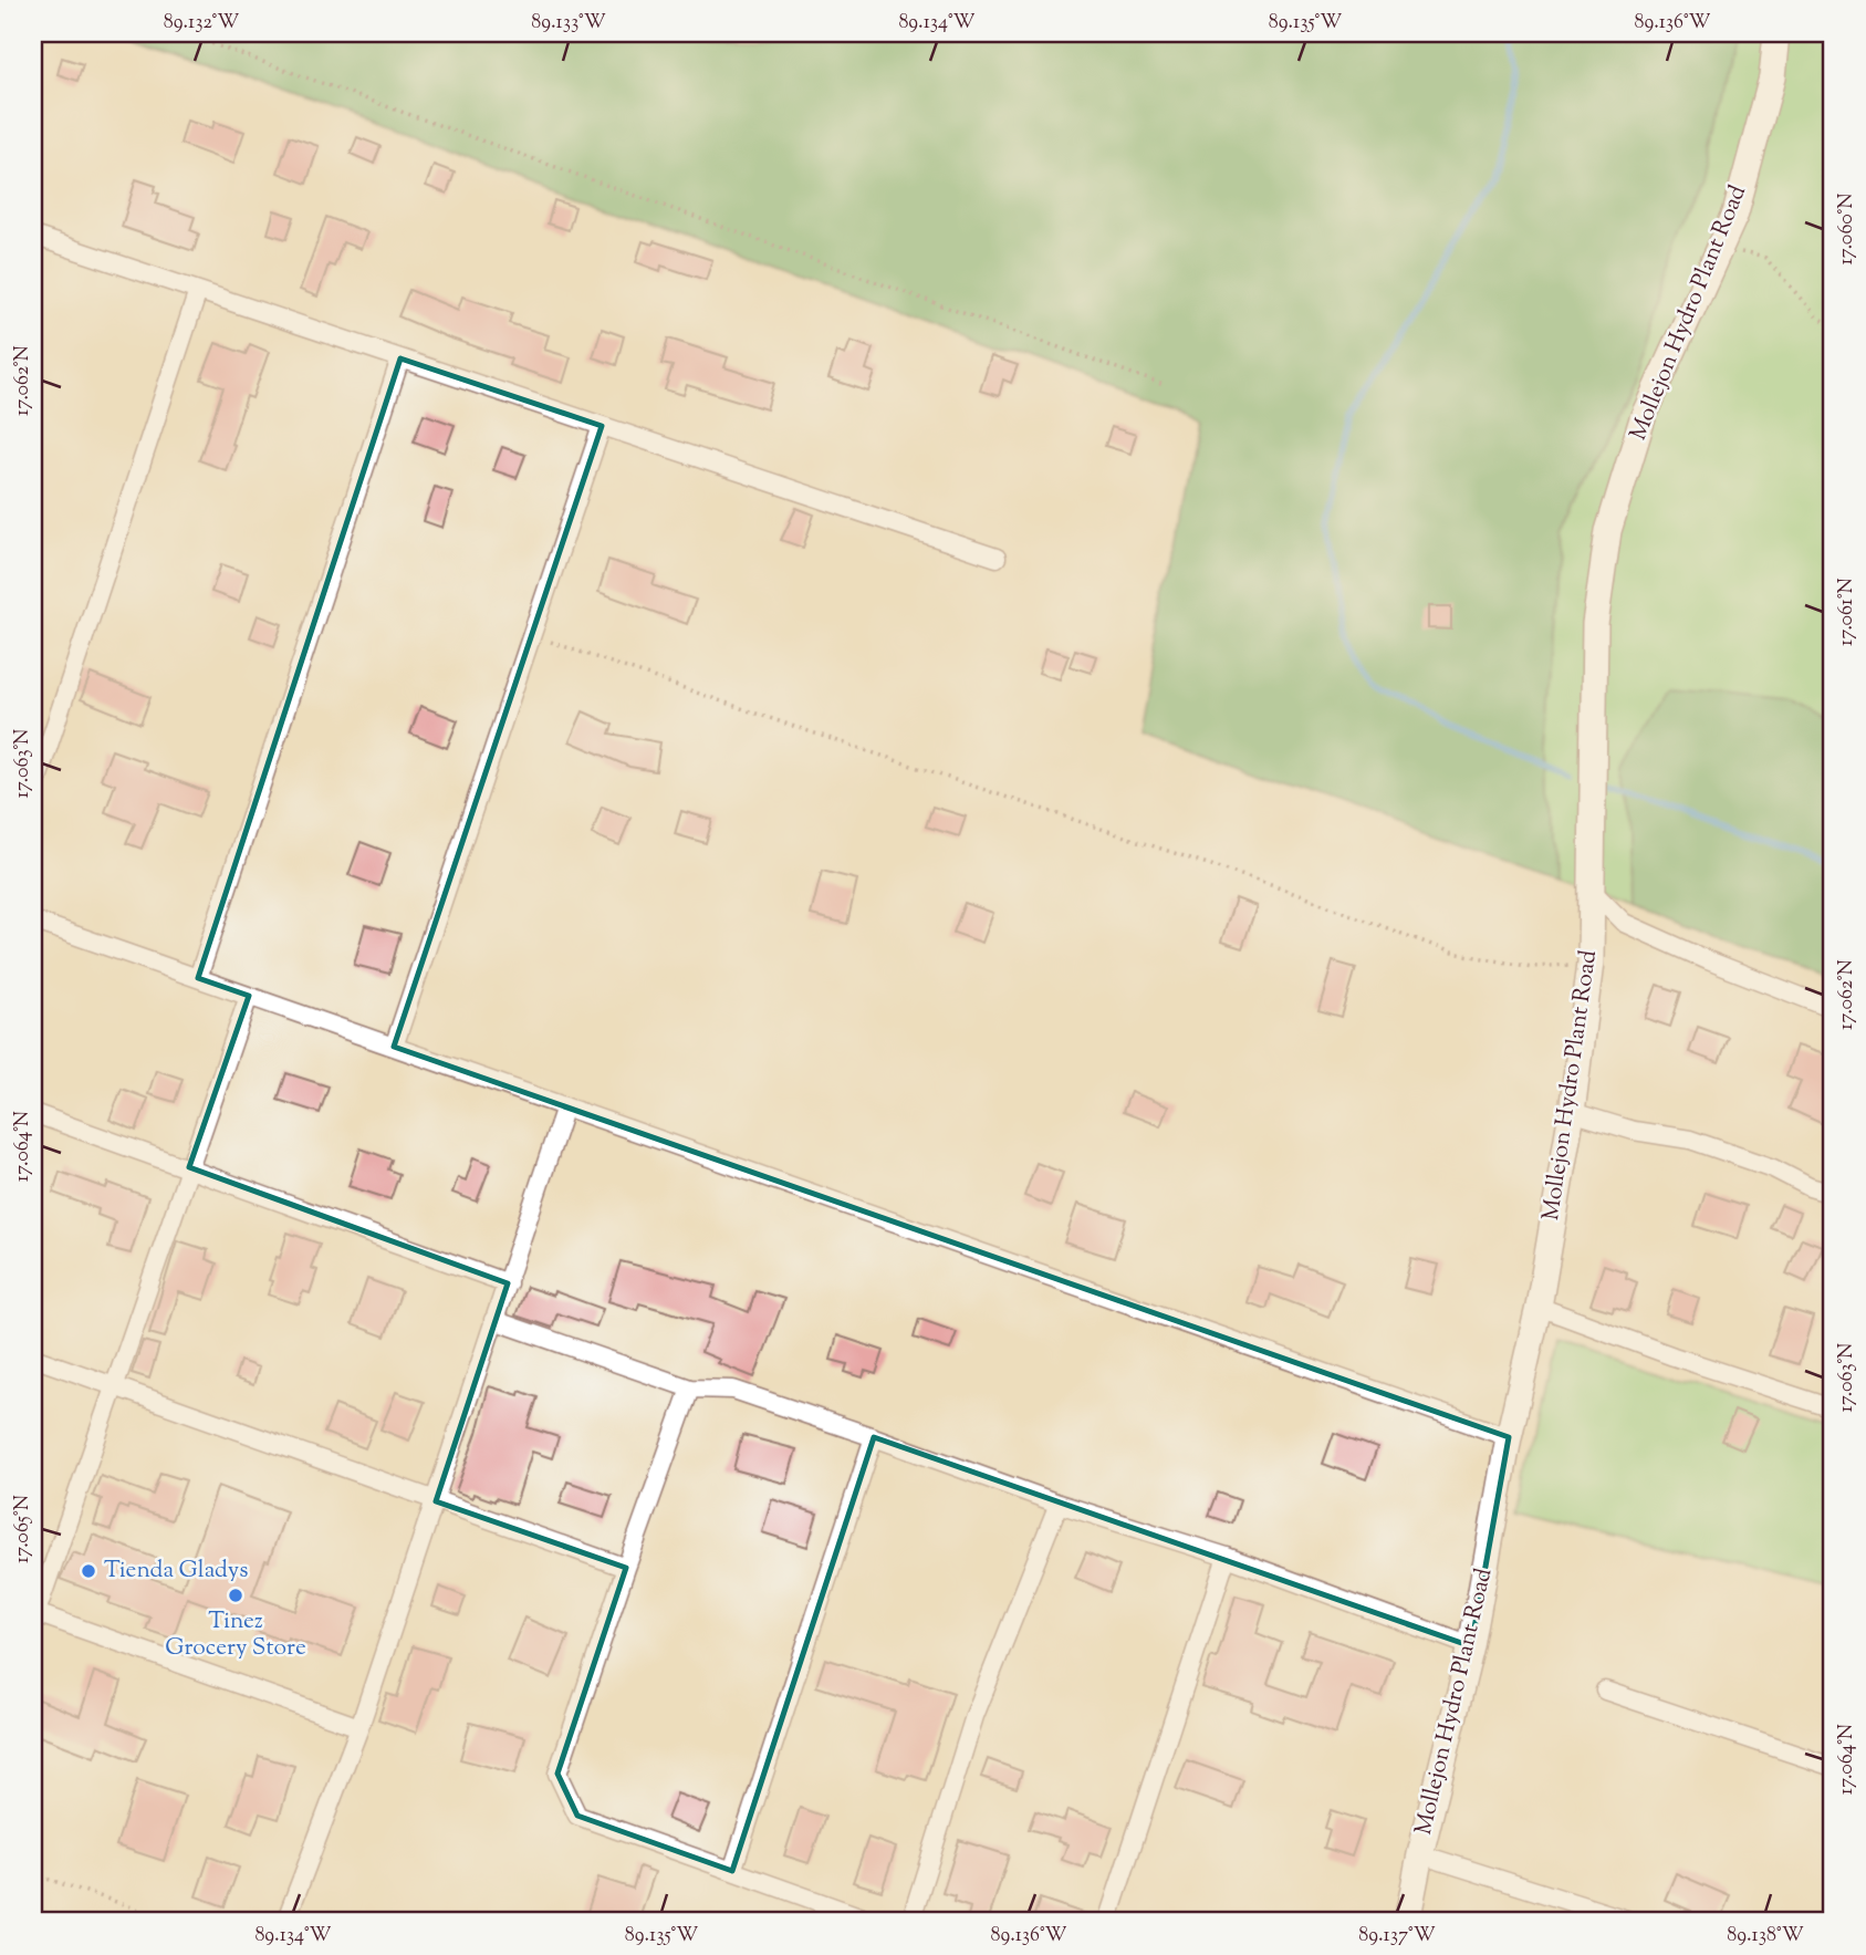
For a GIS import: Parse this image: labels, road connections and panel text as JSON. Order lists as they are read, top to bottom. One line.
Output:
{"streets":{"street":["Mollejon Hydro Plant Road"]},"places":["Tienda Gladys","Tinez Grocery Store"],"coordinates":["89.132°W","89.133°W","89.134°W","89.135°W","89.136°W","17.060°N","17.062°N","17.061°N","17.063°N","17.064°N","17.065°N","89.137°W","89.138°W"]}
